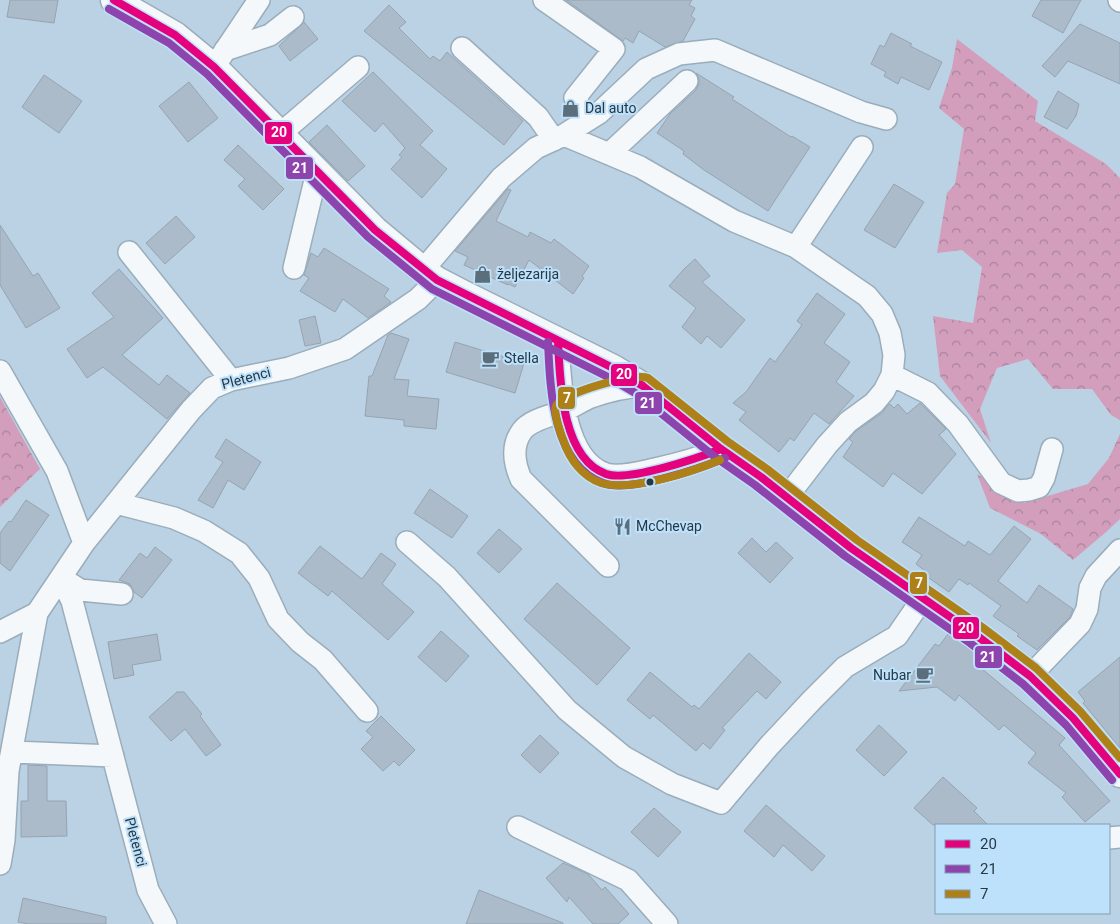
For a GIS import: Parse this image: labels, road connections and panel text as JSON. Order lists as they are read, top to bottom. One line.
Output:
{"streets":{"street":["Pletenci"]},"places":{"shop":["Dal auto","željezarija"],"cafe":["Stella","Nubar"],"restaurant":["McChevap"]},"lines":["transit line 20","transit line 21","transit line 7"],"legend":["20","21","7"]}
